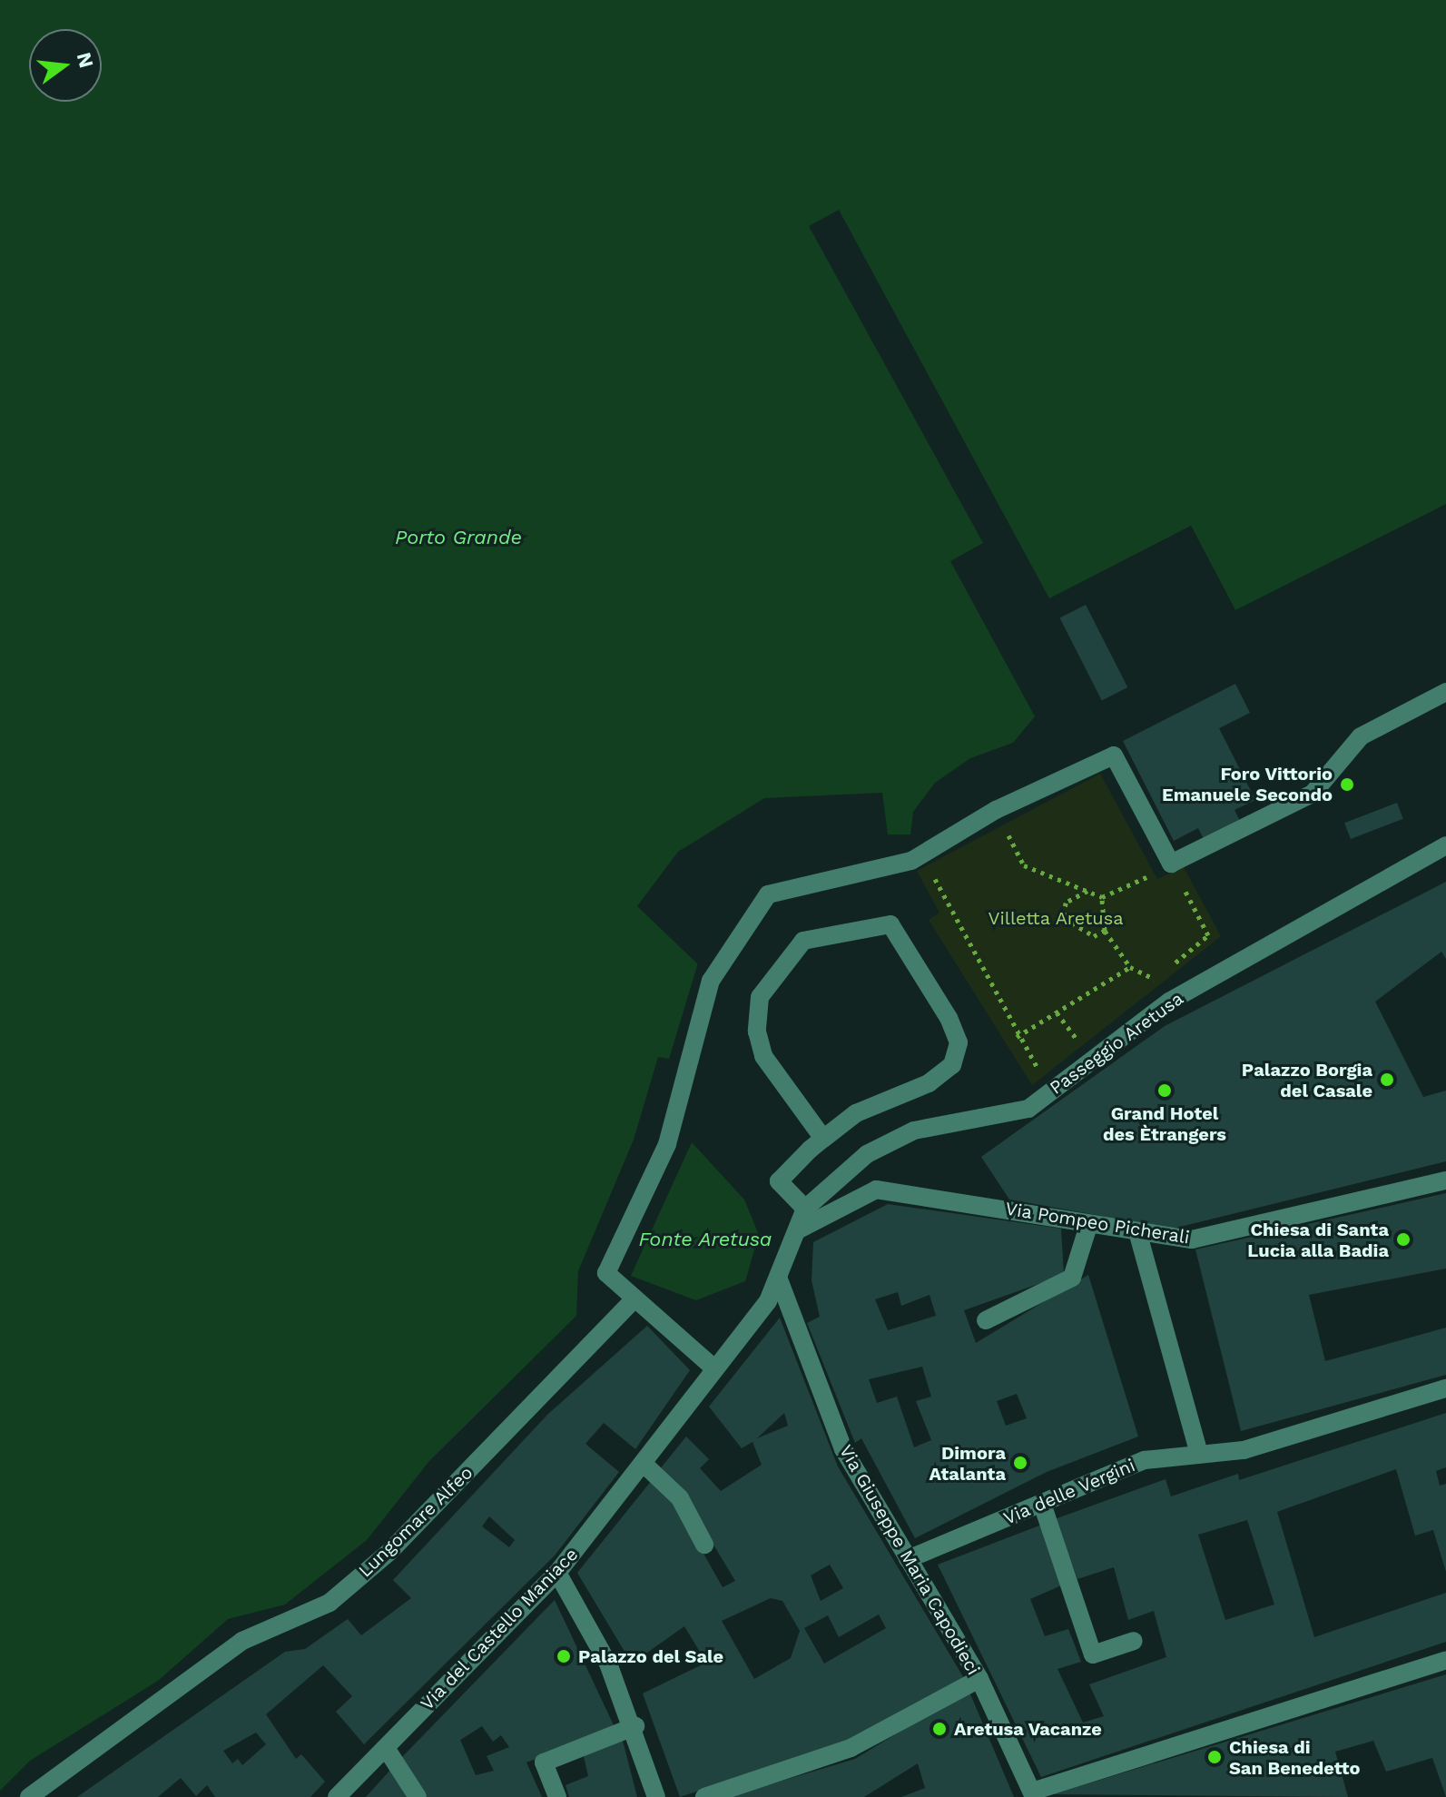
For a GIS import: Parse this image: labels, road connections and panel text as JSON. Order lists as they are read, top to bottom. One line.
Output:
{"streets":{"street":["Passeggio Aretusa","Via Pompeo Picherali","Via delle Vergini","Lungomare Alfeo","Via Giuseppe Maria Capodieci","Via del Castello Maniace"]},"crossings":[["Passeggio Aretusa","Via Pompeo Picherali"],["Passeggio Aretusa","Via Giuseppe Maria Capodieci"],["Passeggio Aretusa","Via del Castello Maniace"],["Via delle Vergini","Via Giuseppe Maria Capodieci"],["Via Giuseppe Maria Capodieci","Via del Castello Maniace"]],"water":["Porto Grande","Fonte Aretusa"],"parks":["Villetta Aretusa"],"places":["Foro Vittorio Emanuele Secondo","Palazzo Borgia del Casale","Grand Hotel des Ètrangers","Chiesa di Santa Lucia alla Badia","Dimora Atalanta","Palazzo del Sale","Aretusa Vacanze","Chiesa di San Benedetto"],"north":"right"}
